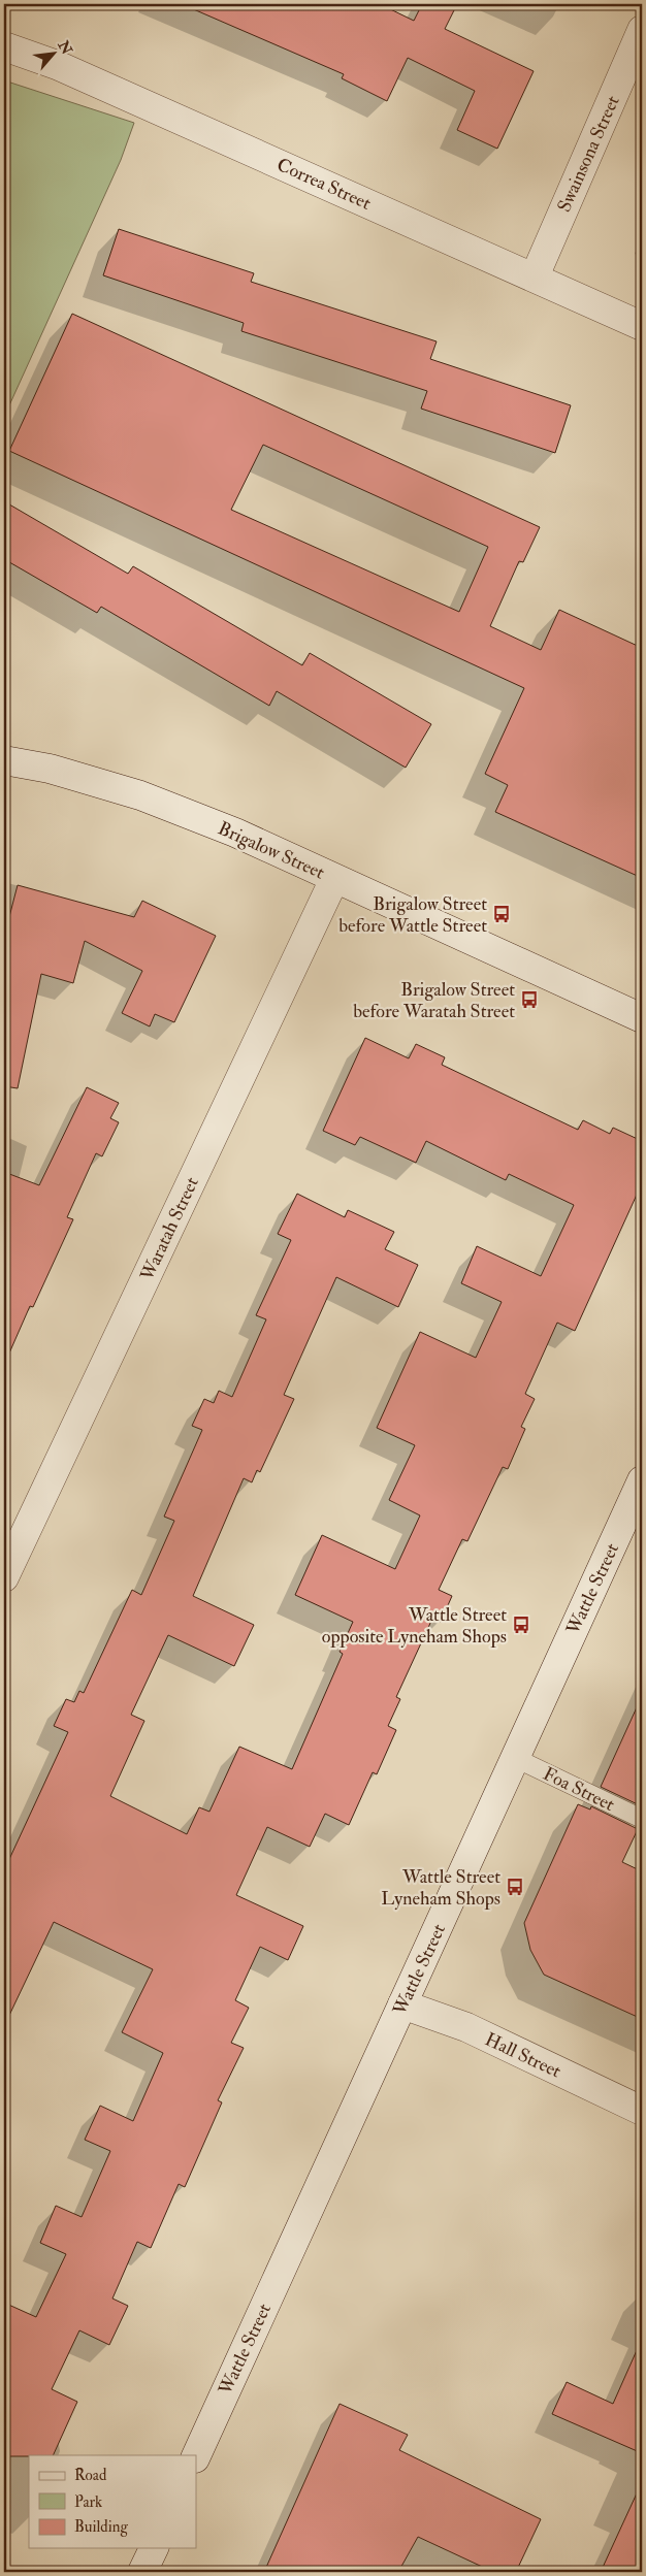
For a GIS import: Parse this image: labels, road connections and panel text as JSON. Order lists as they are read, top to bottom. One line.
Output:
{"streets":{"street":["Swainsona Street","Correa Street","Brigalow Street","Waratah Street","Wattle Street","Hall Street"],"lane":["Foa Street"]},"crossings":[["Swainsona Street","Correa Street"],["Brigalow Street","Waratah Street"],["Wattle Street","Foa Street"],["Wattle Street","Hall Street"]],"places":{"bus stop":["Brigalow Street before Wattle Street","Brigalow Street before Waratah Street","Wattle Street opposite Lyneham Shops","Wattle Street Lyneham Shops"]},"legend":["Road","Park","Building"],"north":"top right"}
